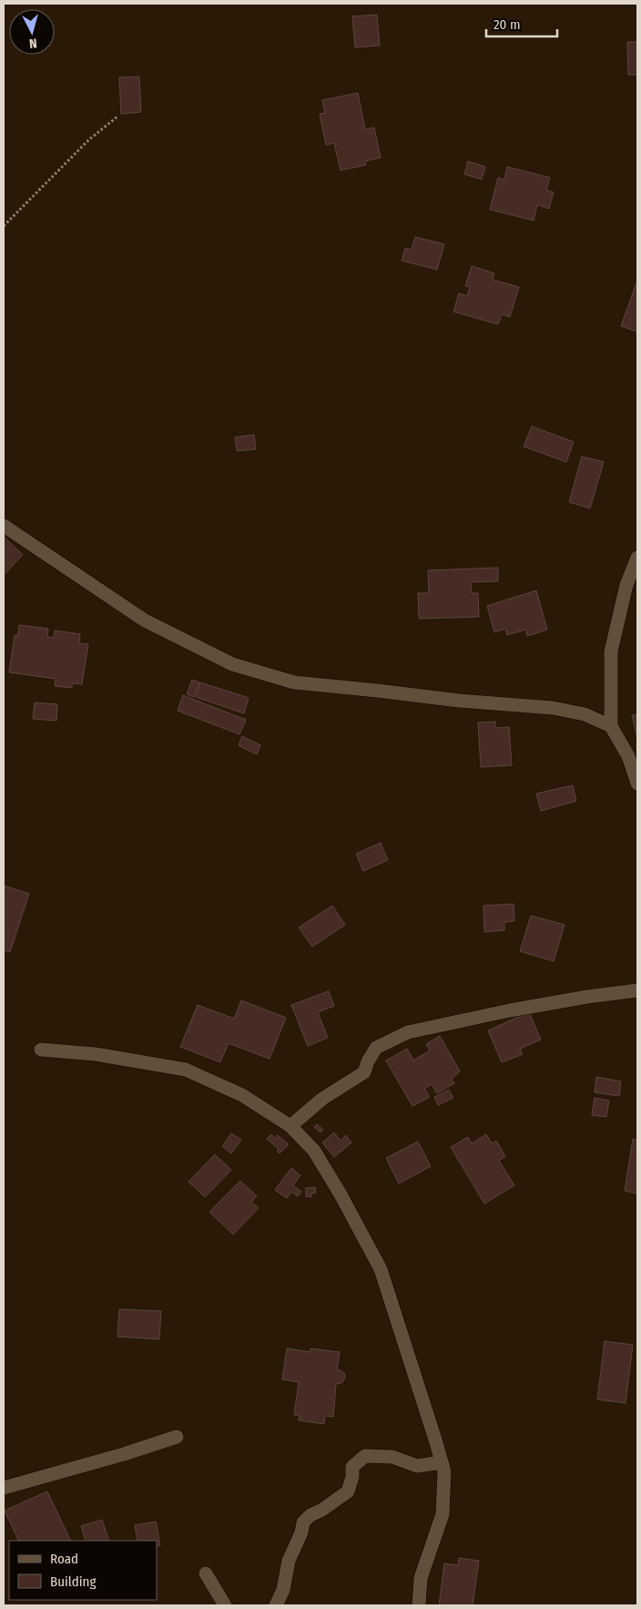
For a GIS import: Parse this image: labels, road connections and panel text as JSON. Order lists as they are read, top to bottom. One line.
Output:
{"legend":["Road","Building"],"scale_bar":"20 m","north":"bottom"}
